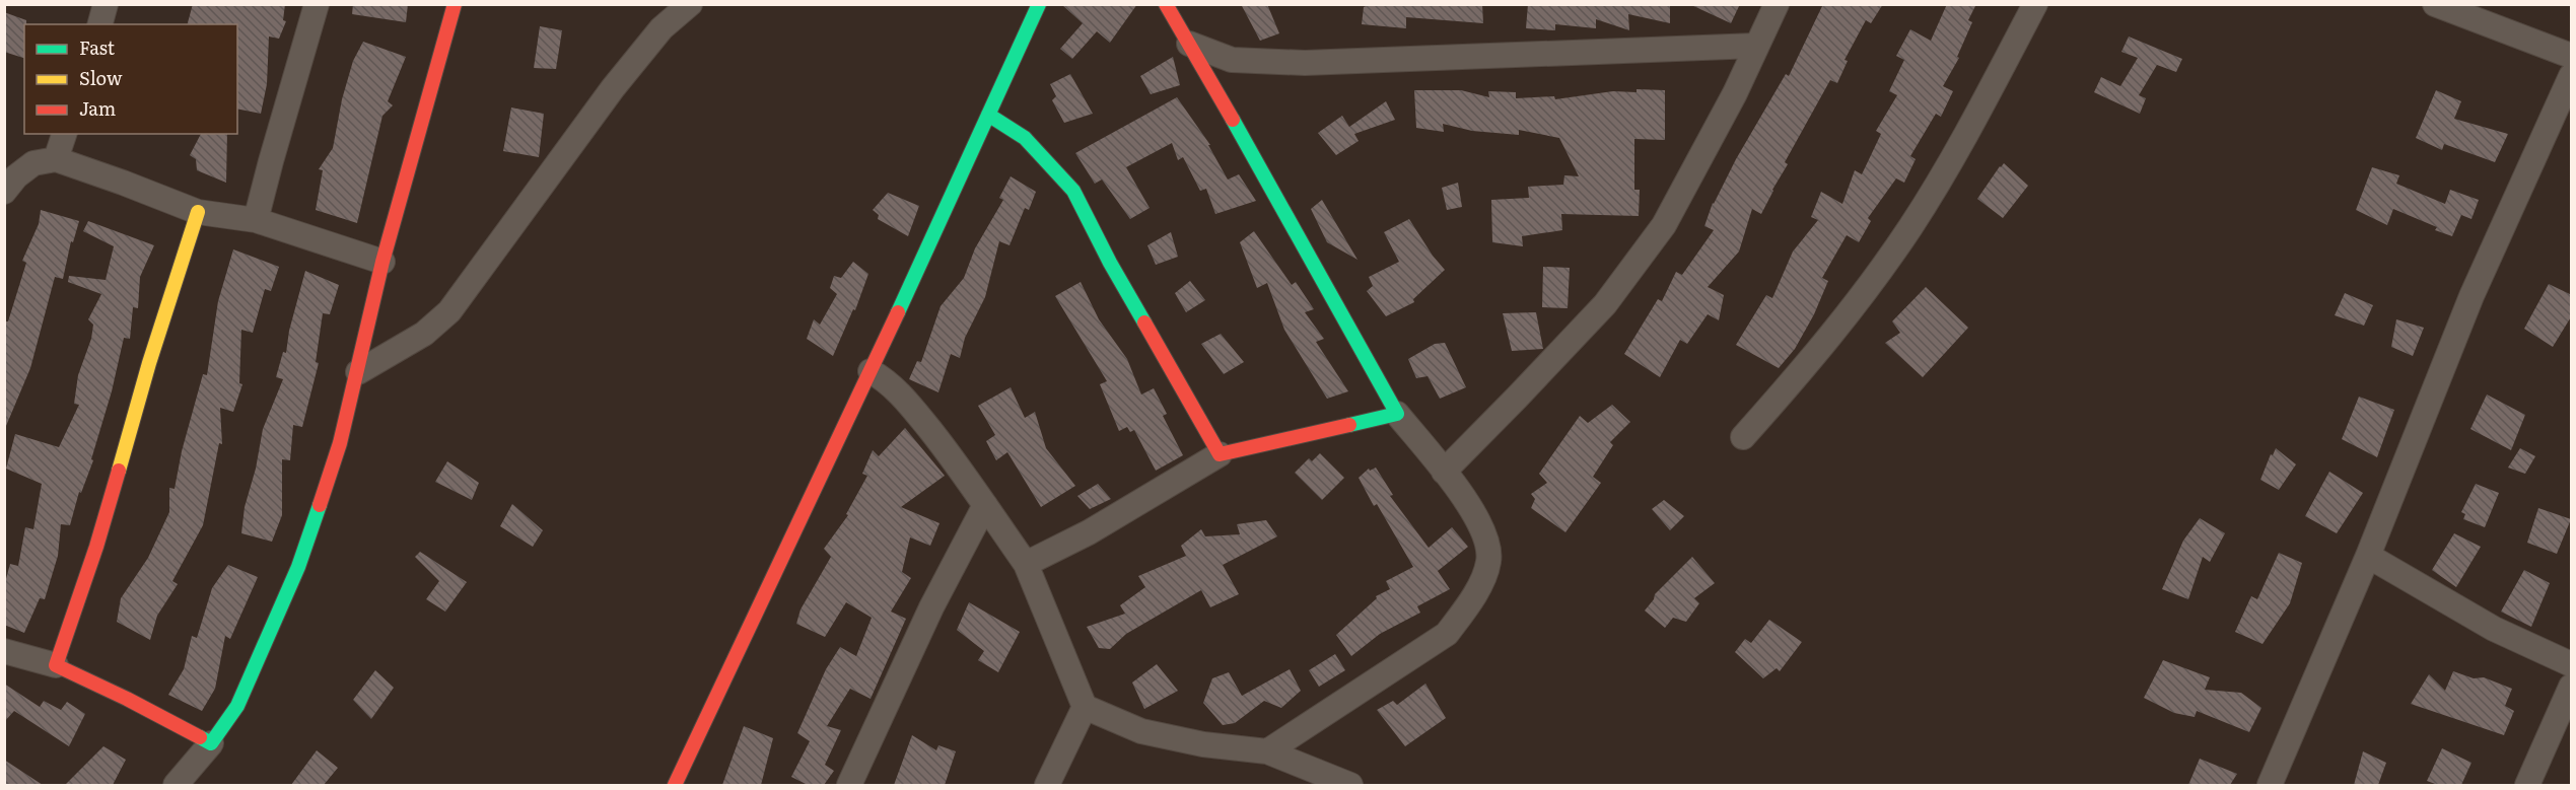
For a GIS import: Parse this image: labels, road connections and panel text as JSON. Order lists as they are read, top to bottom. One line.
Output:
{"legend":["Fast","Slow","Jam"]}
